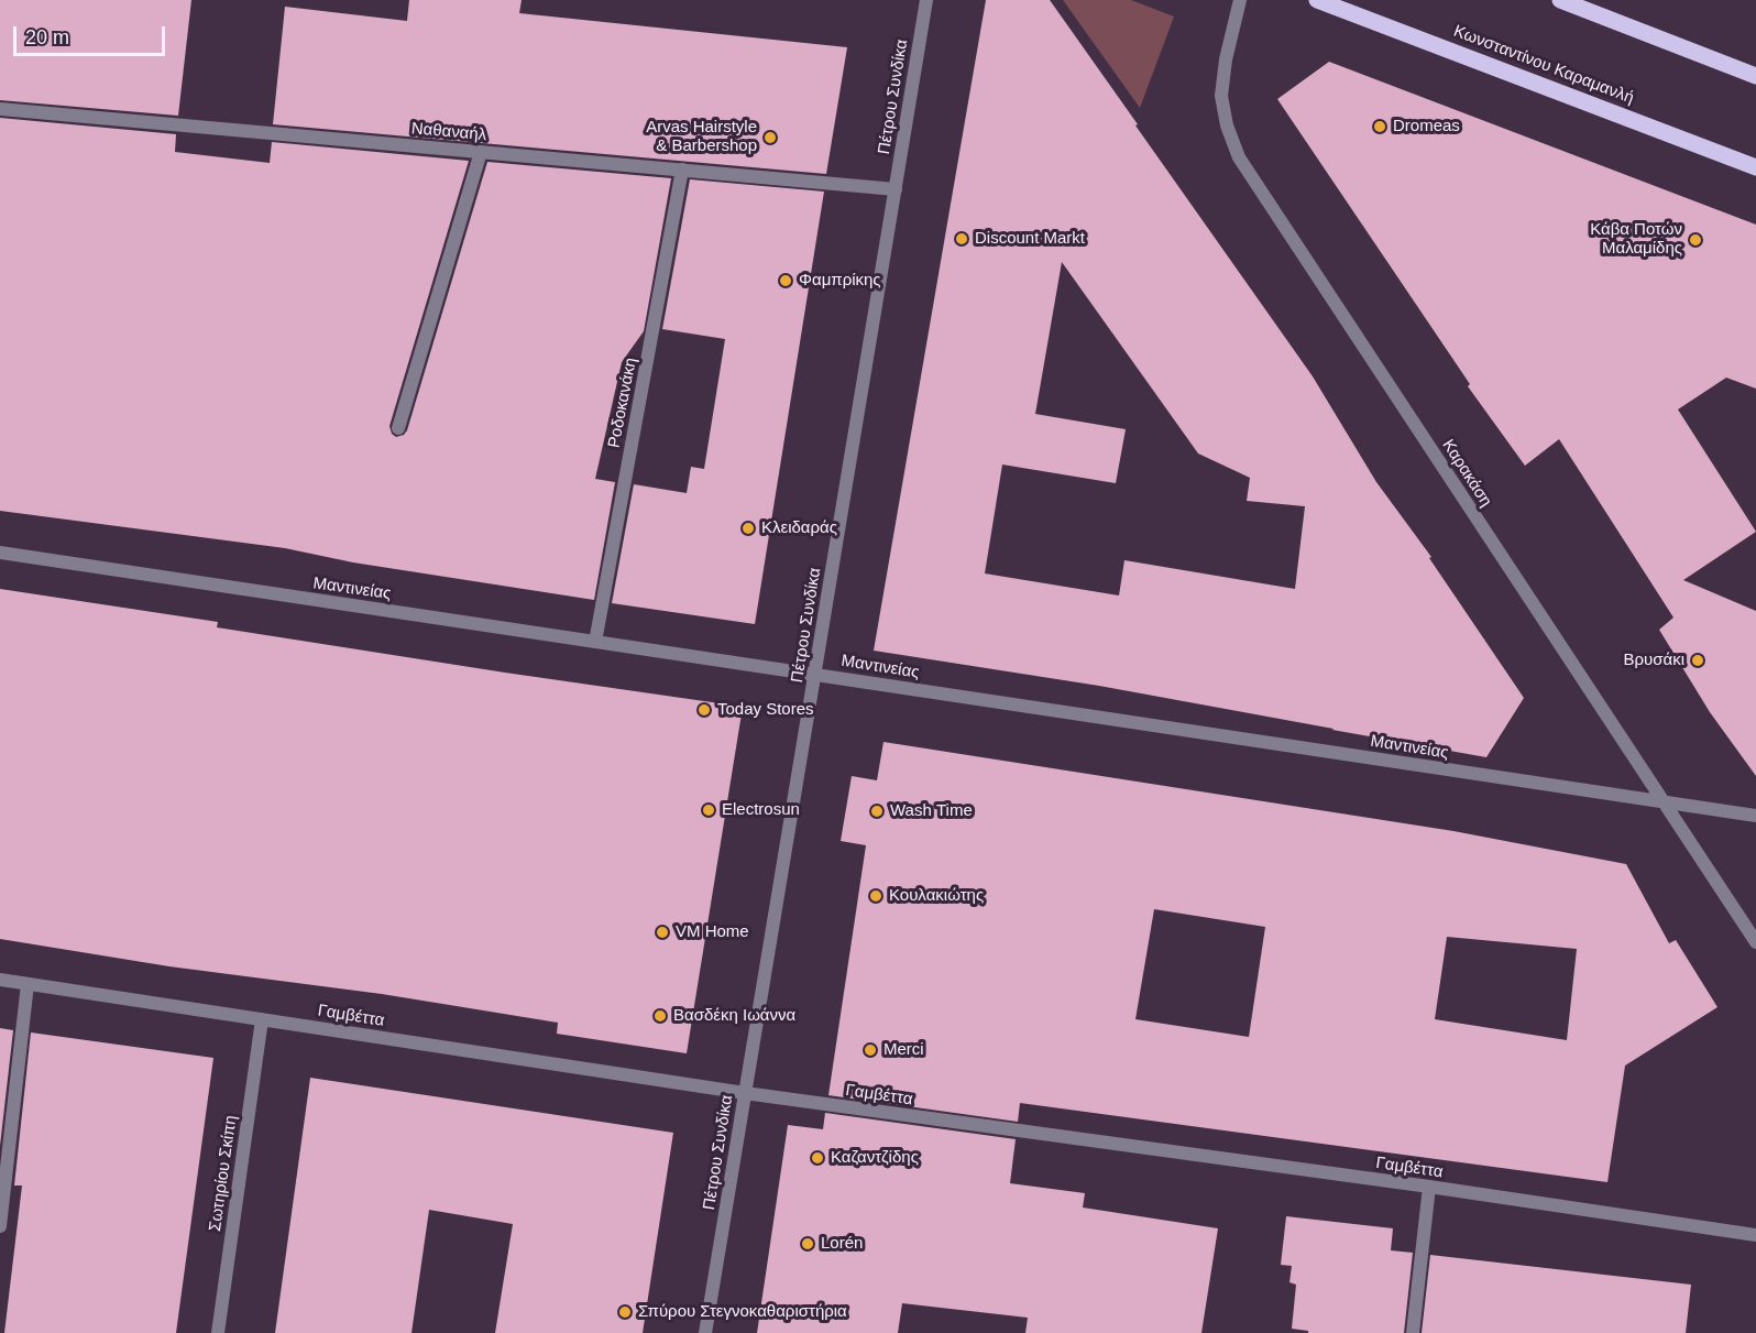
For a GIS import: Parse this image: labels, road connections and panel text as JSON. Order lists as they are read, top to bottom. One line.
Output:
{"streets":{"main road":["Κωνσταντίνου Καραμανλή"],"street":["Πέτρου Συνδίκα","Ναθαναήλ","Ροδοκανάκη","Καρακάση","Μαντινείας","Γαμβέττα","Σωτηρίου Σκίπη"]},"crossings":[["Πέτρου Συνδίκα","Ναθαναήλ"],["Πέτρου Συνδίκα","Μαντινείας"],["Πέτρου Συνδίκα","Γαμβέττα"],["Ναθαναήλ","Ροδοκανάκη"],["Ροδοκανάκη","Μαντινείας"],["Καρακάση","Μαντινείας"],["Γαμβέττα","Σωτηρίου Σκίπη"]],"places":["Dromeas","Arvas Hairstyle & Barbershop","Discount Markt","Κάβα Ποτών Μαλαμίδης","Φαμπρίκης","Κλειδαράς","Βρυσάκι","Today Stores","Electrosun","Wash Time","Κουλακιώτης","VM Home","Βασδέκη Ιωάννα","Merci","Καζαντζίδης","Lorén","Σπύρου Στεγνοκαθαριστήρια"],"scale_bar":"20 m"}
